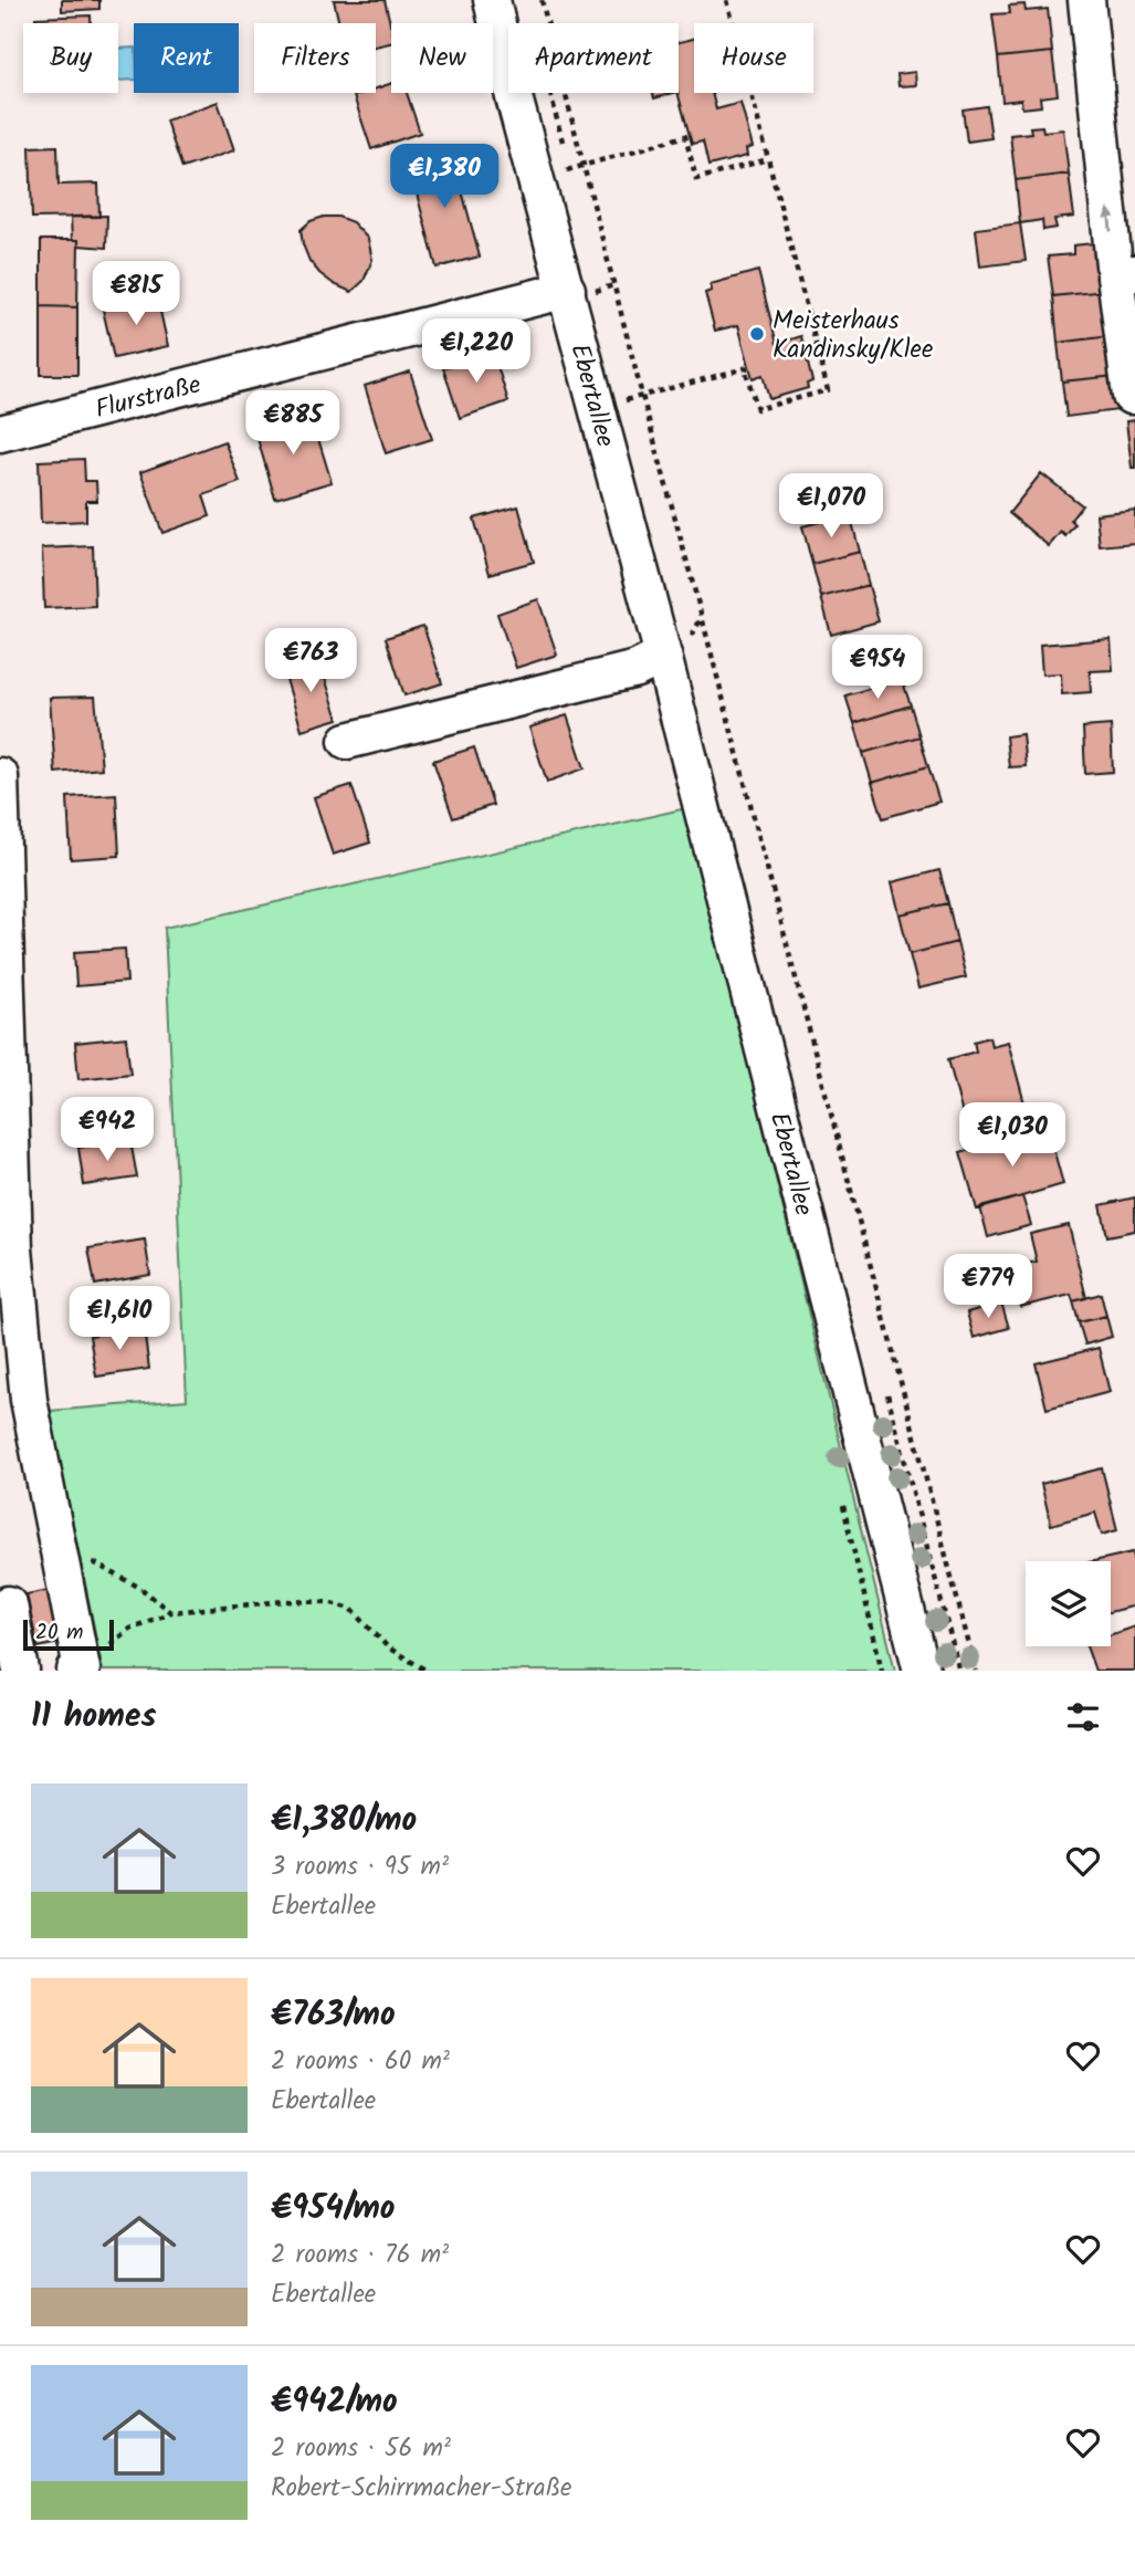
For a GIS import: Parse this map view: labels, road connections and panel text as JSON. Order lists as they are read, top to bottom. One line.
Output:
{"streets":{"street":["Flurstraße","Ebertallee"]},"crossings":[["Flurstraße","Ebertallee"]],"places":["Meisterhaus Kandinsky/Klee"],"scale_bar":"20 m","page":{"chip":["Buy","Rent","Filters","New","Apartment","House"],"price":["€1,380","€815","€1,220","€885","€1,070","€763","€954","€942","€1,030","€779","€1,610"],"scale":"20 m","heading":"11 homes","list":[{"name":"€1,380/mo","note":"3 rooms · 95 m² · Ebertallee"},{"name":"€763/mo","note":"2 rooms · 60 m² · Ebertallee"},{"name":"€954/mo","note":"2 rooms · 76 m² · Ebertallee"},{"name":"€942/mo","note":"2 rooms · 56 m² · Robert-Schirrmacher-Straße"}]}}
